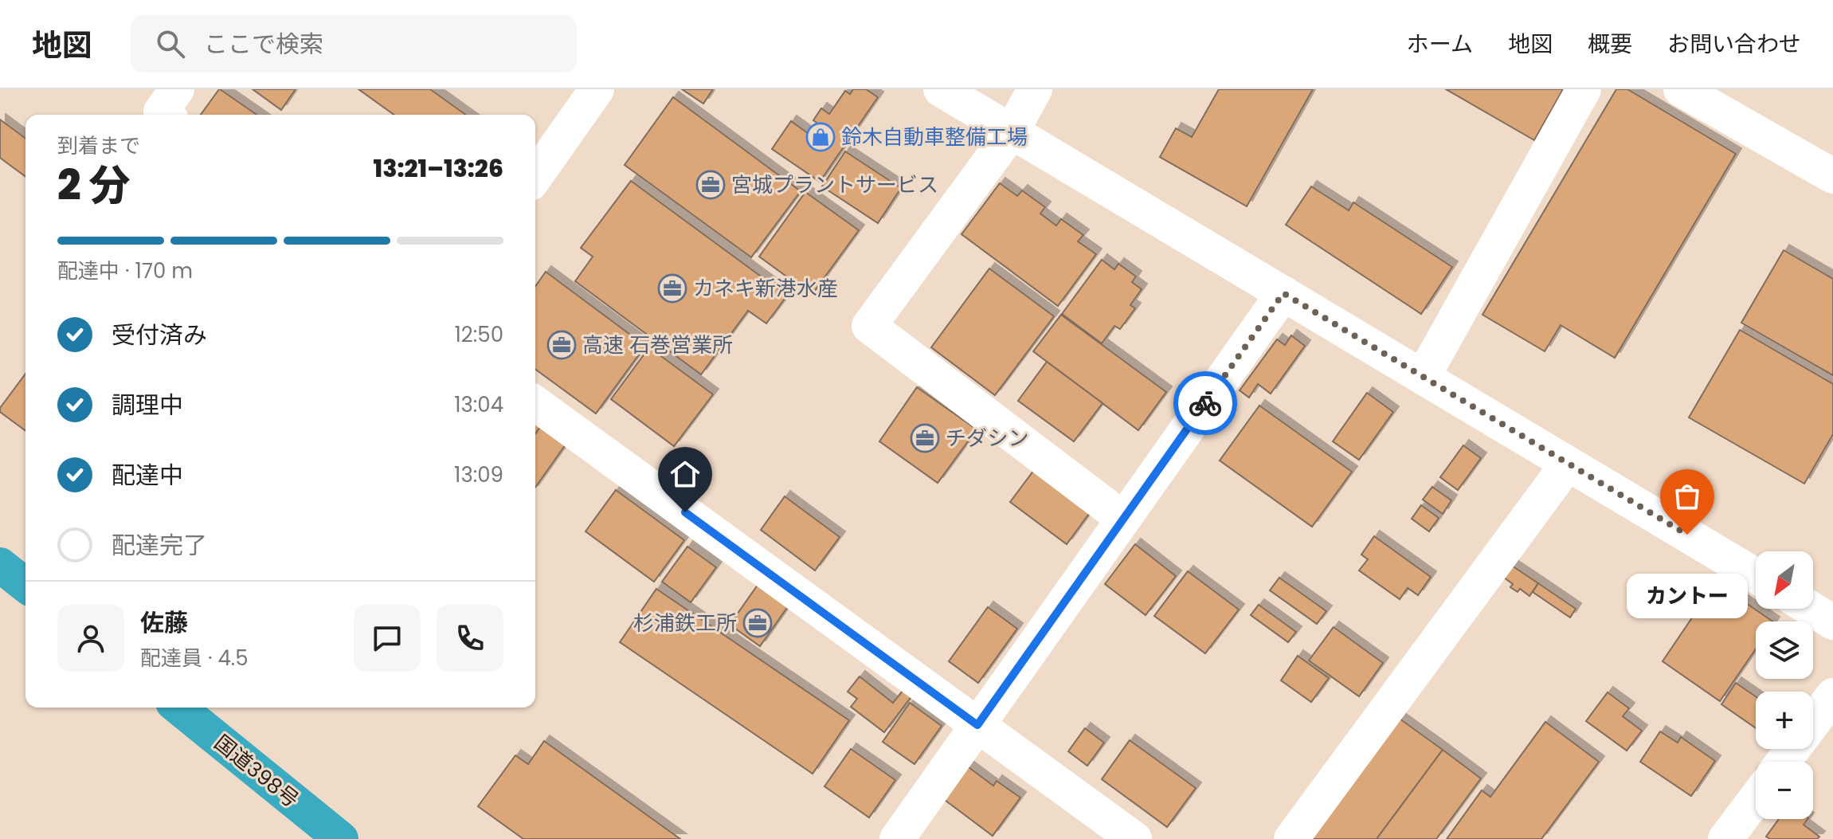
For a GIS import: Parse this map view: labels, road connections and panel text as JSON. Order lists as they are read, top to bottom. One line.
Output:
{"streets":{"highway":["国道398号"]},"places":{"shop":["鈴木自動車整備工場"],"office":["宮城プラントサービス","カネキ新港水産","高速 石巻営業所","チダシン","杉浦鉄工所"],"other":["カントー"]},"north":"bottom left","page":{"header":"地図","search":"ここで検索","nav":["ホーム","地図","概要","お問い合わせ"],"heading":["2 分","到着まで","13:21–13:26"],"panel":["佐藤","配達員 · 4.5"],"bar":"配達中 · 170 m","list":[["受付済み","12:50"],["調理中","13:04"],["配達中","13:09"],"配達完了"],"map_buttons":["+","−"],"bubble":"カントー"}}
